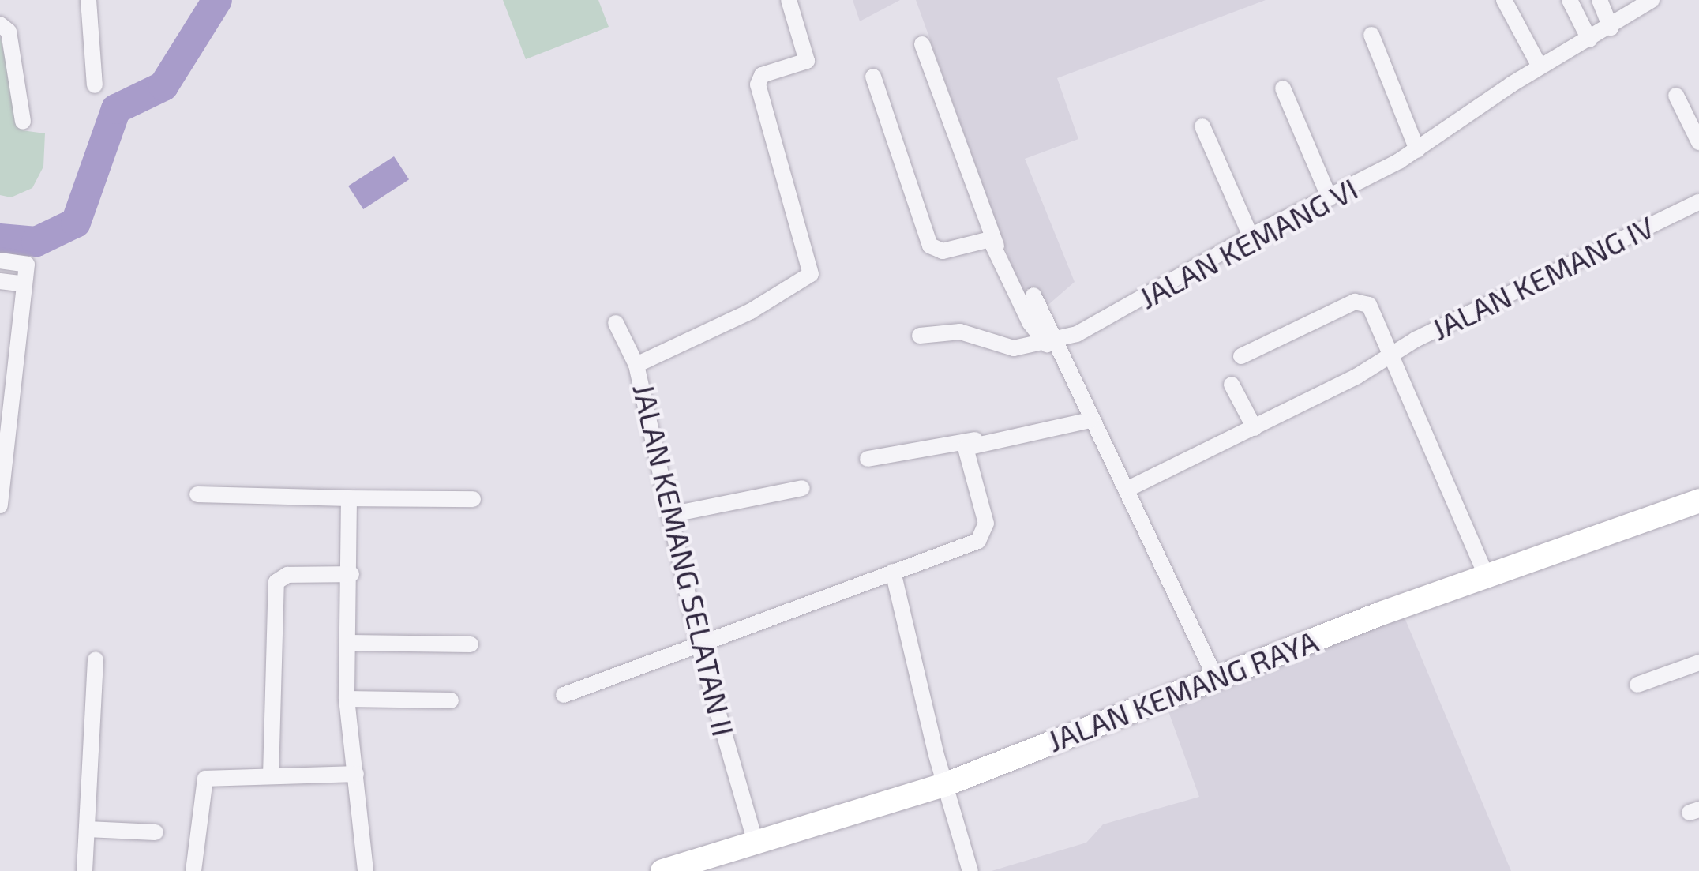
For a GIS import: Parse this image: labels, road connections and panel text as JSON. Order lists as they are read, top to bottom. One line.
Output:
{"streets":{"street":["JALAN KEMANG VI","JALAN KEMANG IV","JALAN KEMANG SELATAN II","JALAN KEMANG RAYA"]},"crossings":[["JALAN KEMANG SELATAN II","JALAN KEMANG RAYA"]]}
